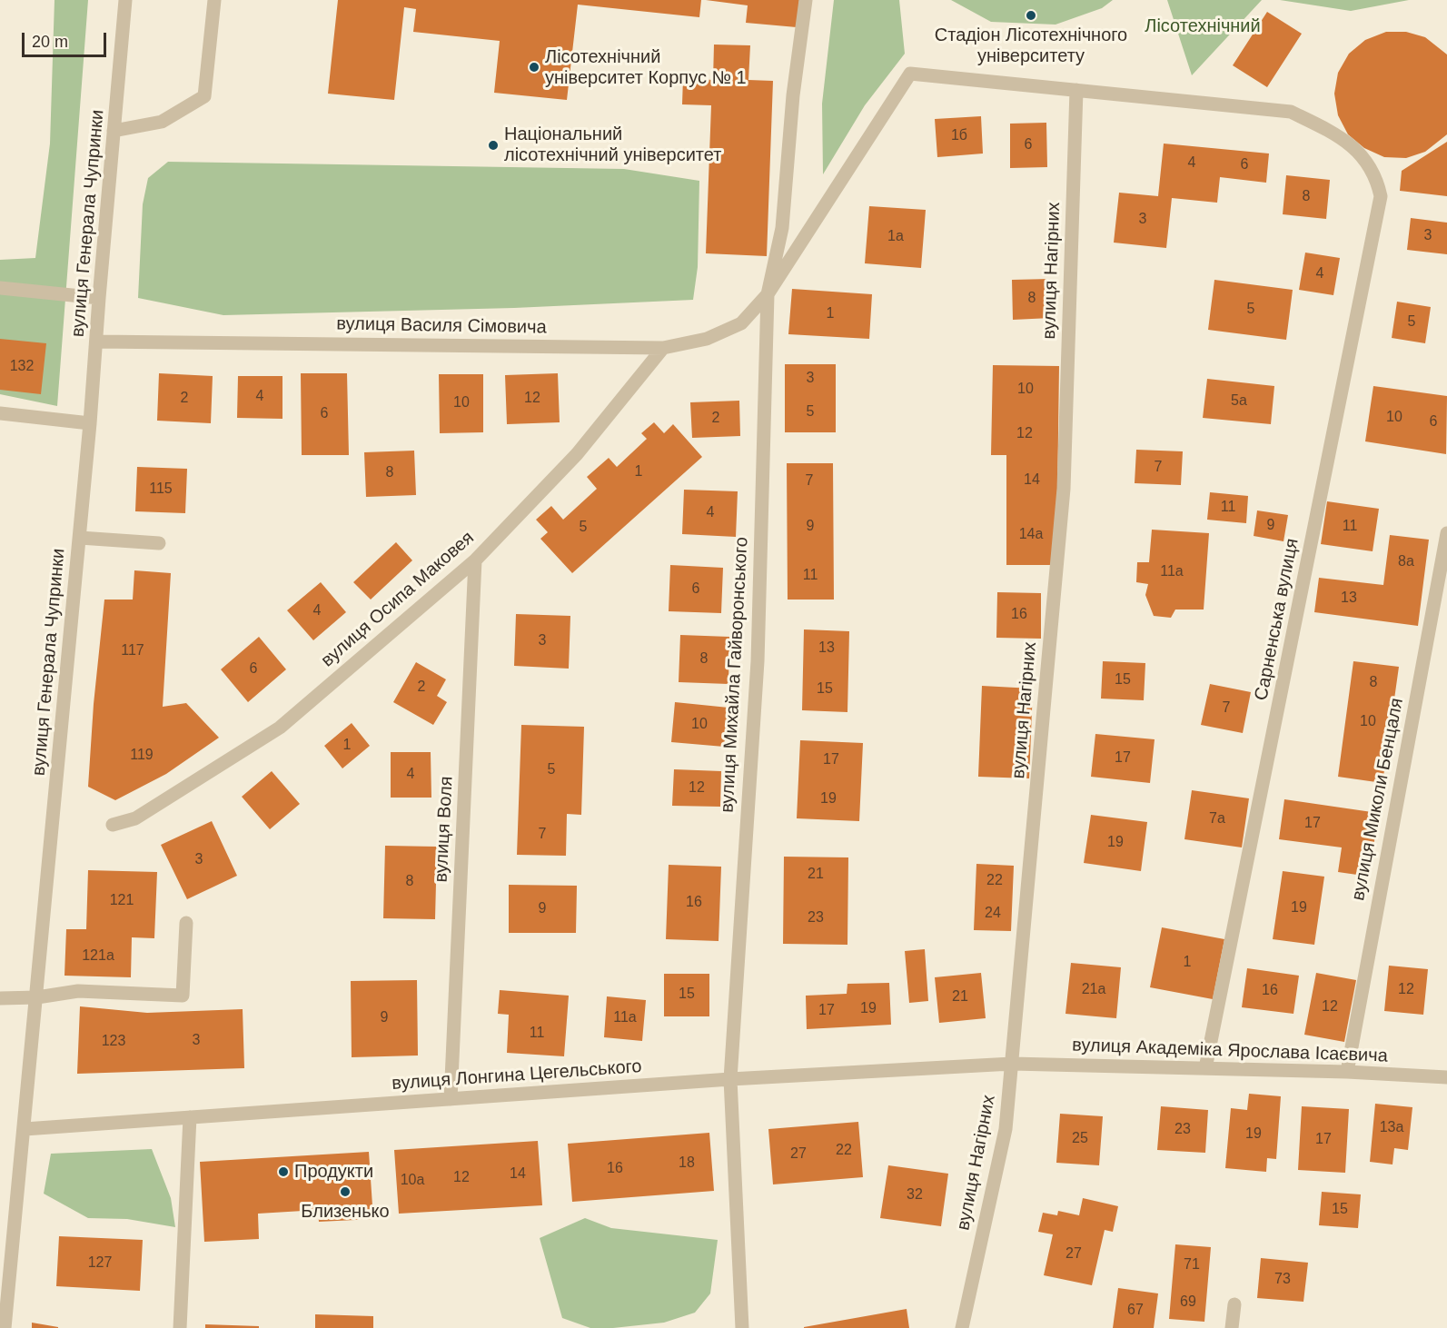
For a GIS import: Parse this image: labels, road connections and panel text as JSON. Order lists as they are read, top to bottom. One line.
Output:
{"streets":{"street":["вулиця Генерала Чупринки","вулиця Нагірних","вулиця Василя Сімовича","вулиця Осипа Маковея","Сарненська вулиця","вулиця Михайла Гайворонського","вулиця Миколи Бенцаля","вулиця Воля","вулиця Академіка Ярослава Ісаєвича","вулиця Лонгина Цегельського"]},"crossings":[["вулиця Генерала Чупринки","вулиця Василя Сімовича"],["вулиця Генерала Чупринки","вулиця Лонгина Цегельського"],["вулиця Нагірних","Сарненська вулиця"],["вулиця Нагірних","вулиця Академіка Ярослава Ісаєвича"],["вулиця Нагірних","вулиця Лонгина Цегельського"],["вулиця Василя Сімовича","вулиця Осипа Маковея"],["вулиця Василя Сімовича","вулиця Михайла Гайворонського"],["вулиця Осипа Маковея","вулиця Воля"],["Сарненська вулиця","вулиця Академіка Ярослава Ісаєвича"],["вулиця Михайла Гайворонського","вулиця Лонгина Цегельського"],["вулиця Миколи Бенцаля","вулиця Академіка Ярослава Ісаєвича"],["вулиця Воля","вулиця Лонгина Цегельського"],["вулиця Академіка Ярослава Ісаєвича","вулиця Лонгина Цегельського"]],"parks":["Лісотехнічний"],"places":["Стадіон Лісотехнічного університету","Лісотехнічний університет Корпус № 1","Національний лісотехнічний університет","Продукти","Близенько"],"house_numbers":["1б","6","4","6","8","3","3","1а","4","8","5","1","5","132","3","10","4","2","12","5а","10","5","6","10","2","6","12","7","1","8","14","7","115","11","4","9","9","11","5","14а","8а","11а","11","6","13","4","16","3","13","117","8","6","15","8","2","15","7","10","10","1","119","17","17","5","4","12","19","7а","17","7","19","3","21","22","8","121","16","19","9","24","23","121а","1","21а","12","16","15","21","12","19","17","9","11а","11","3","123","13а","23","19","25","17","22","27","18","16","14","12","10а","32","15","27","127","71","73","69","67"],"scale_bar":"20 m"}
